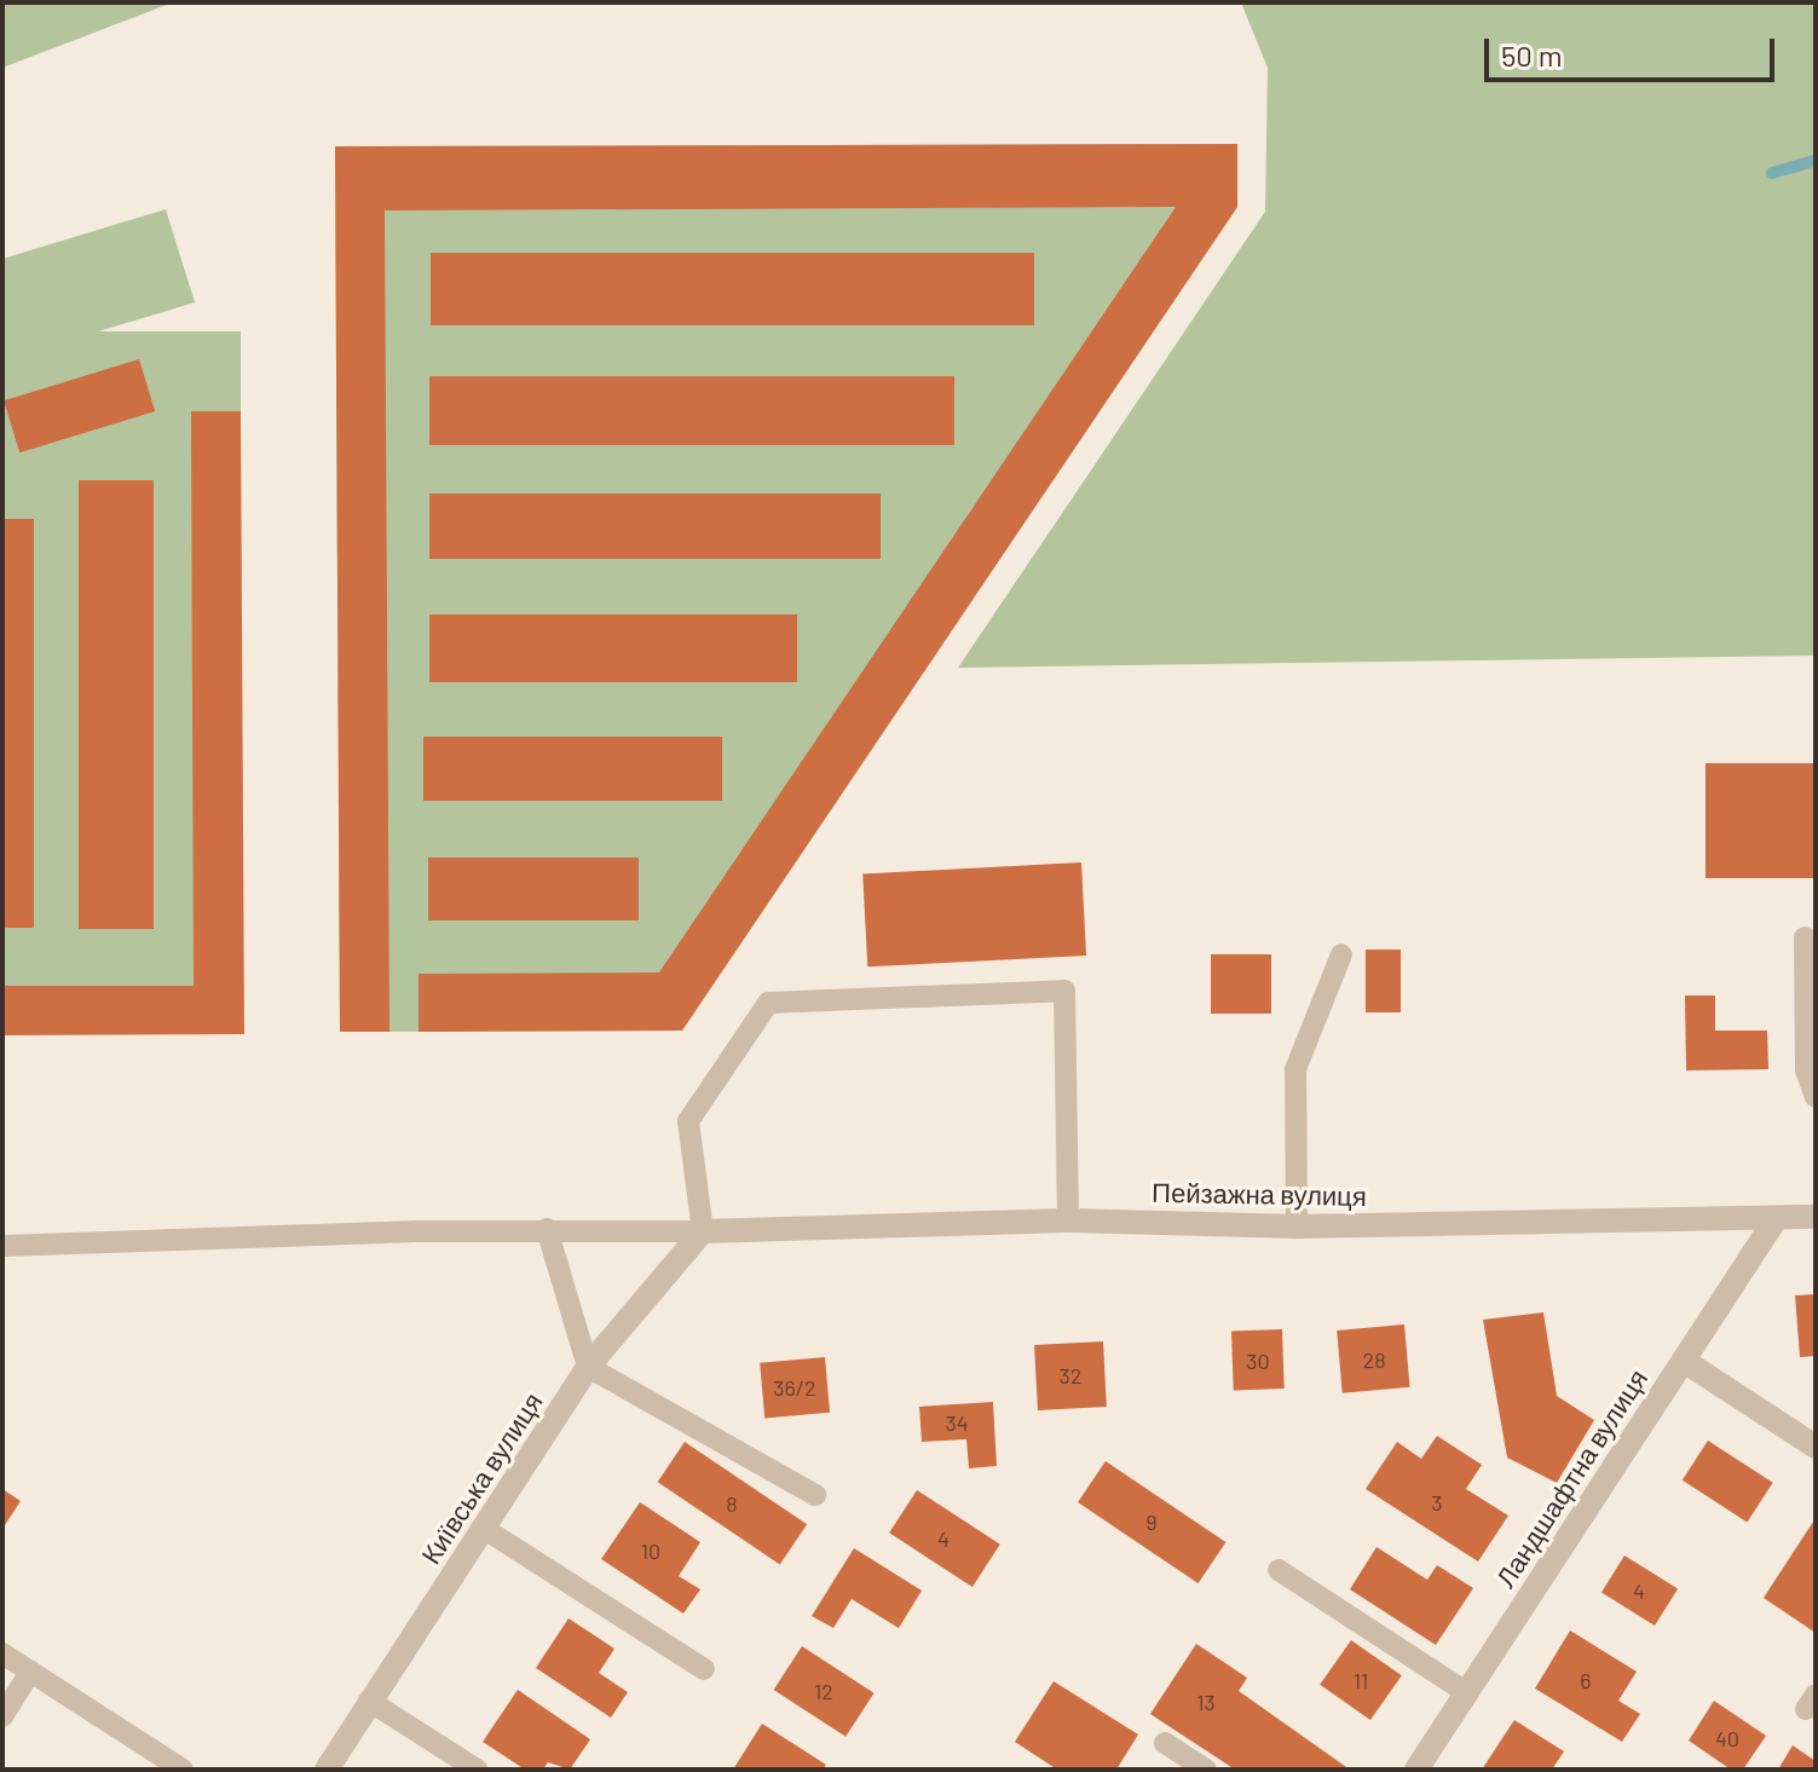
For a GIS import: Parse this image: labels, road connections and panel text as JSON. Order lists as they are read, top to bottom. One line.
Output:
{"streets":{"street":["Пейзажна вулиця","Київська вулиця","Ландшафтна вулиця"]},"crossings":[["Пейзажна вулиця","Київська вулиця"],["Пейзажна вулиця","Ландшафтна вулиця"]],"house_numbers":["28","30","32","36/2","34","3","8","9","4","10","4","11","6","12","13","40"],"scale_bar":"50 m"}
